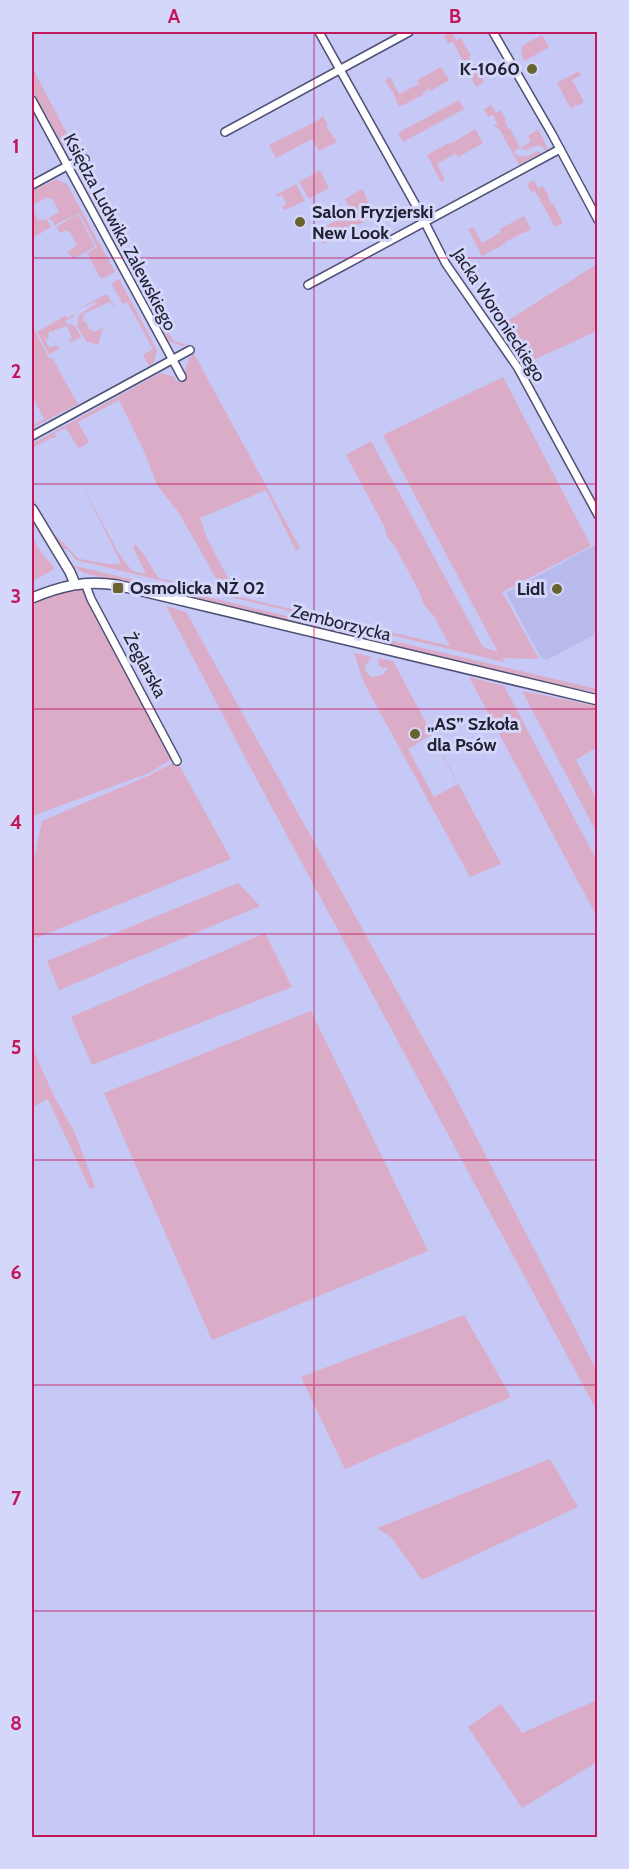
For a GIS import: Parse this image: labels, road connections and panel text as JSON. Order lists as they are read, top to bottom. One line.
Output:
{"streets":{"street":["Księdza Ludwika Zalewskiego","Jacka Woronieckiego","Zemborzycka","Żeglarska"]},"crossings":[["Zemborzycka","Żeglarska"]],"places":{"other":["K-1060","Salon Fryzjerski New Look","Lidl","„AS” Szkoła dla Psów"],"transit":["Osmolicka NŻ 02"]},"grid":{"columns":["A","B"],"rows":["1","2","3","4","5","6","7","8"]}}
